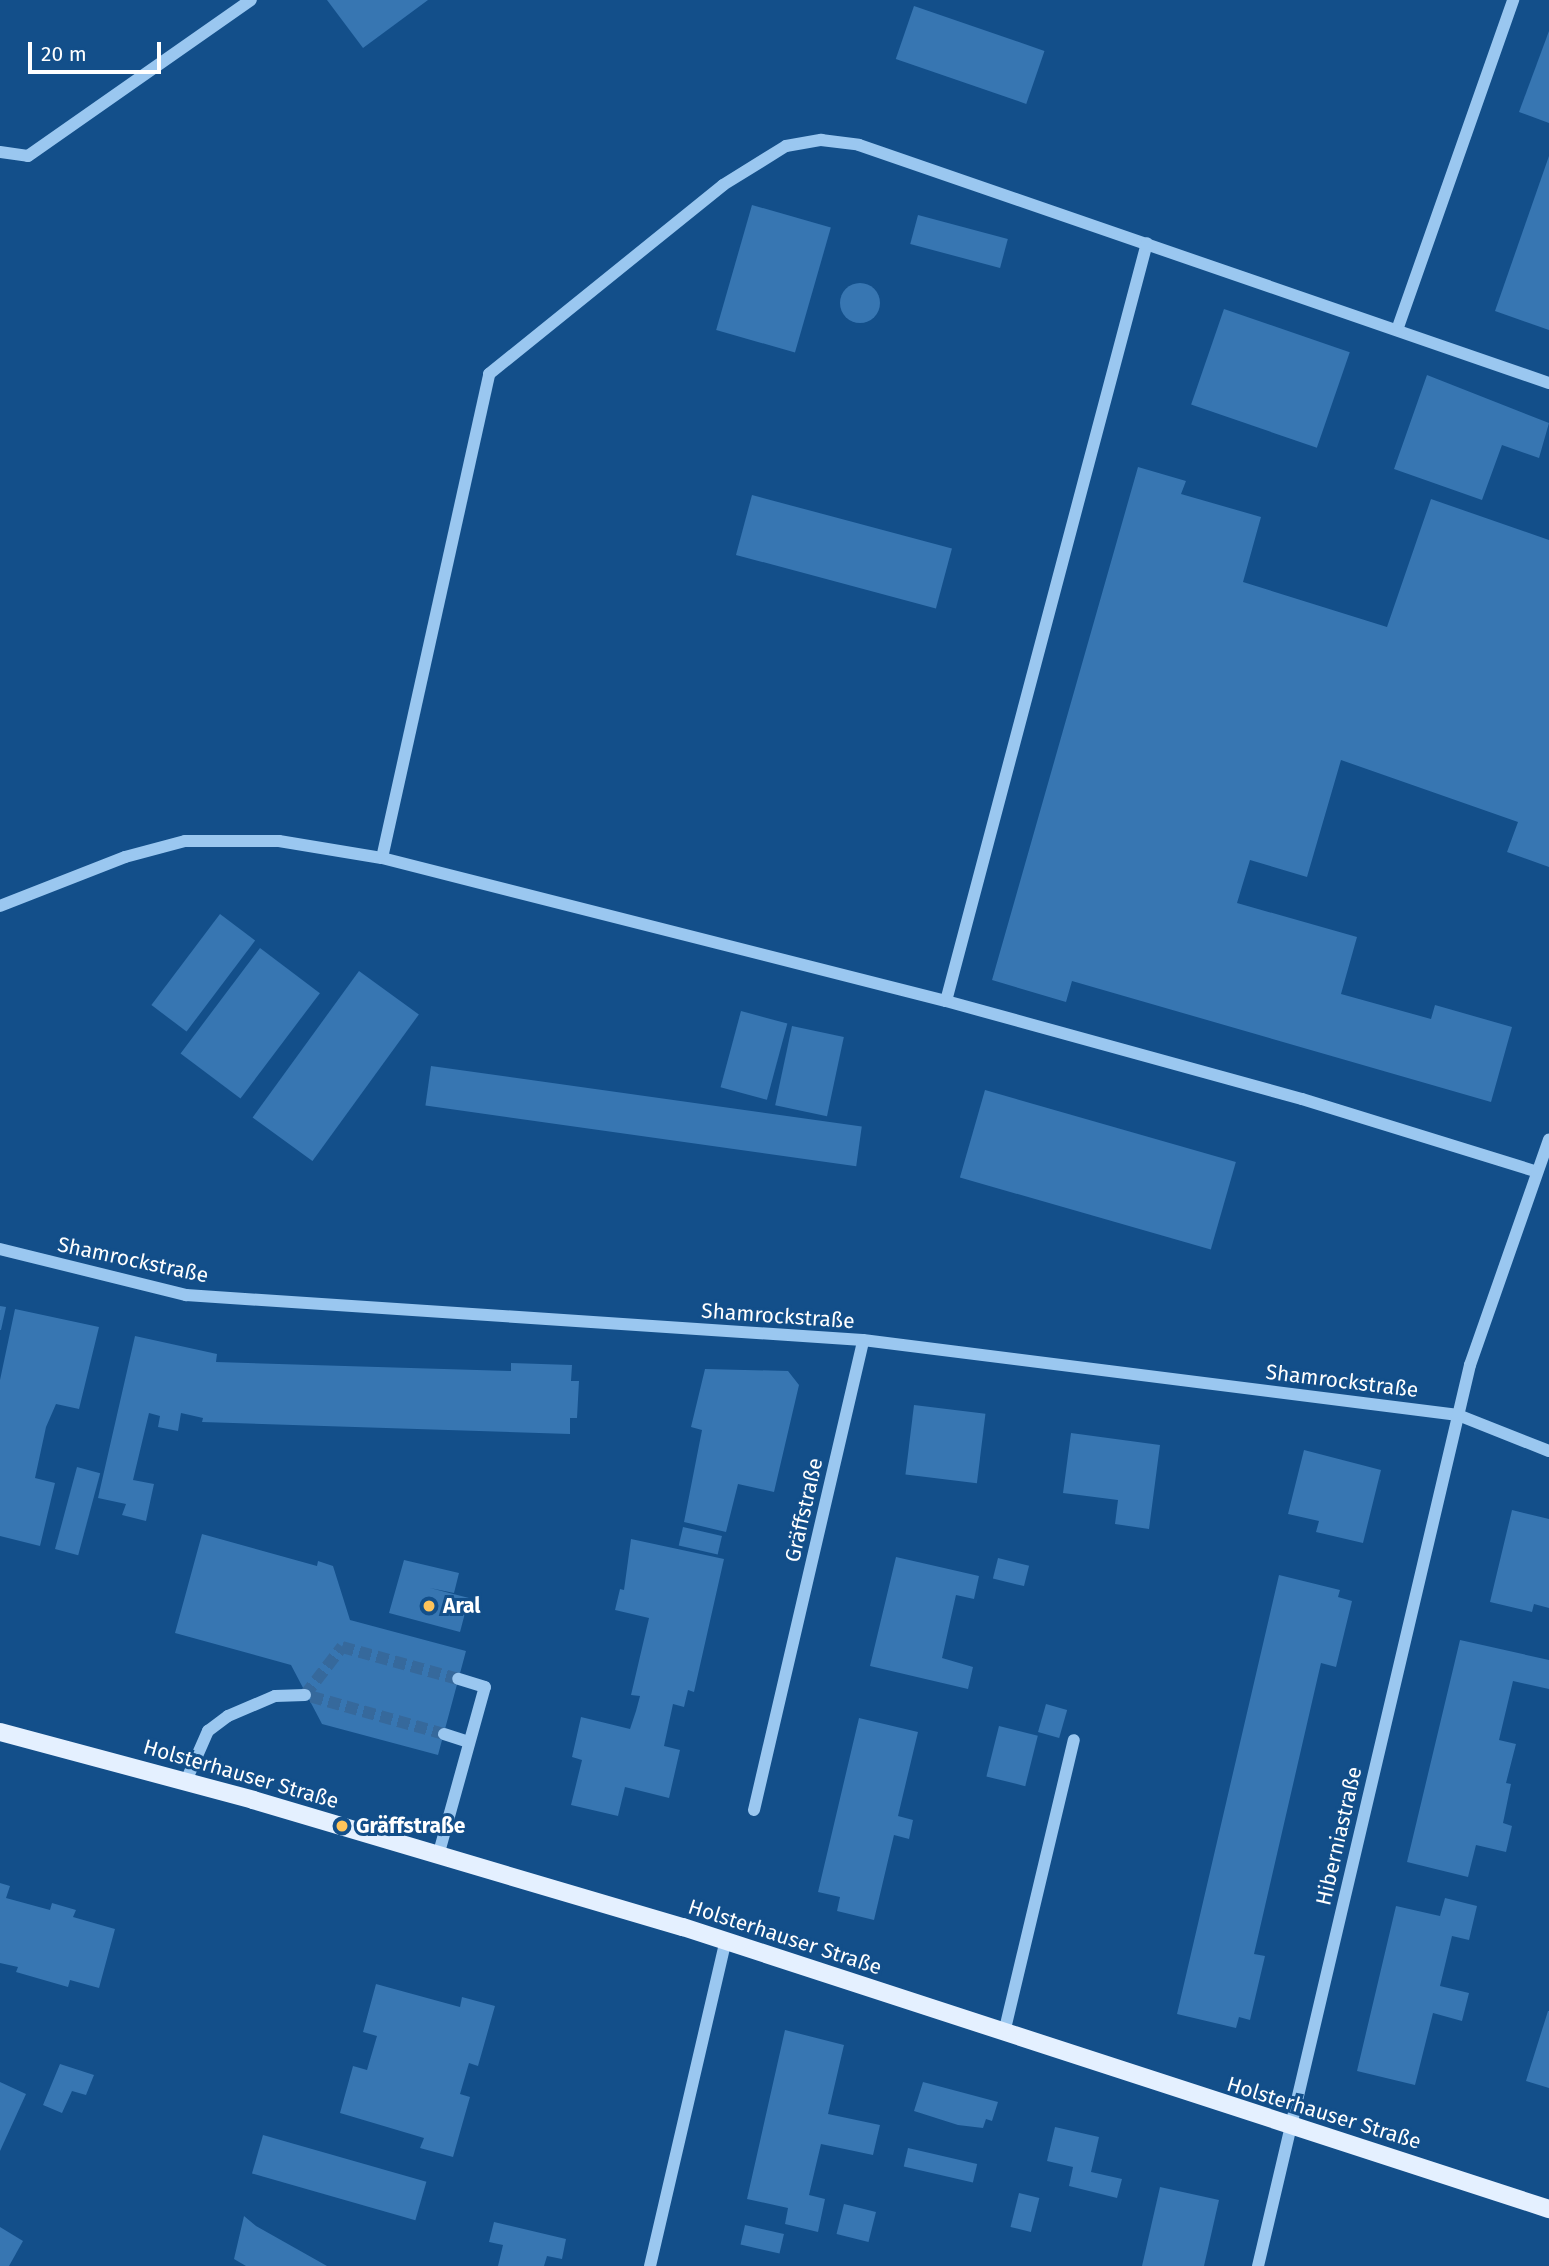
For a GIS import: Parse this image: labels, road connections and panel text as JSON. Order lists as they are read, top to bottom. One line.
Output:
{"streets":{"main road":["Holsterhauser Straße"],"street":["Shamrockstraße","Gräffstraße","Hiberniastraße"]},"crossings":[["Shamrockstraße","Gräffstraße"],["Shamrockstraße","Hiberniastraße"],["Holsterhauser Straße","Hiberniastraße"]],"places":["Aral","Gräffstraße"],"scale_bar":"20 m"}
